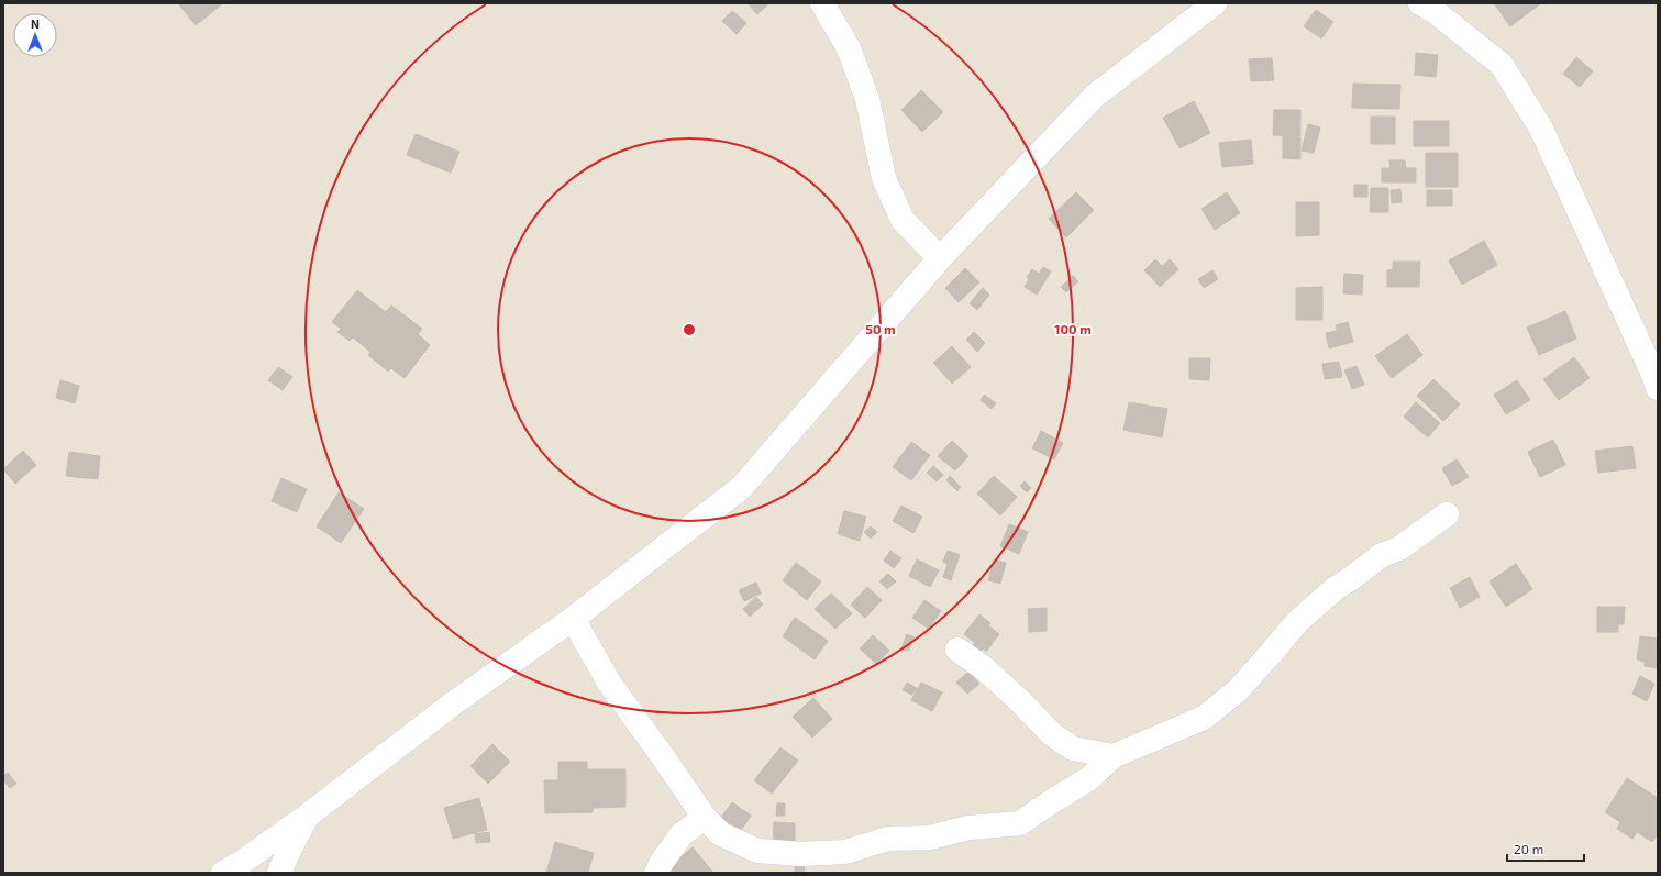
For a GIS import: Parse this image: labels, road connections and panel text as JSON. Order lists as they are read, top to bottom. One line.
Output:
{"scale_bar":"20 m","north":"top","rings":["50 m","100 m"]}
